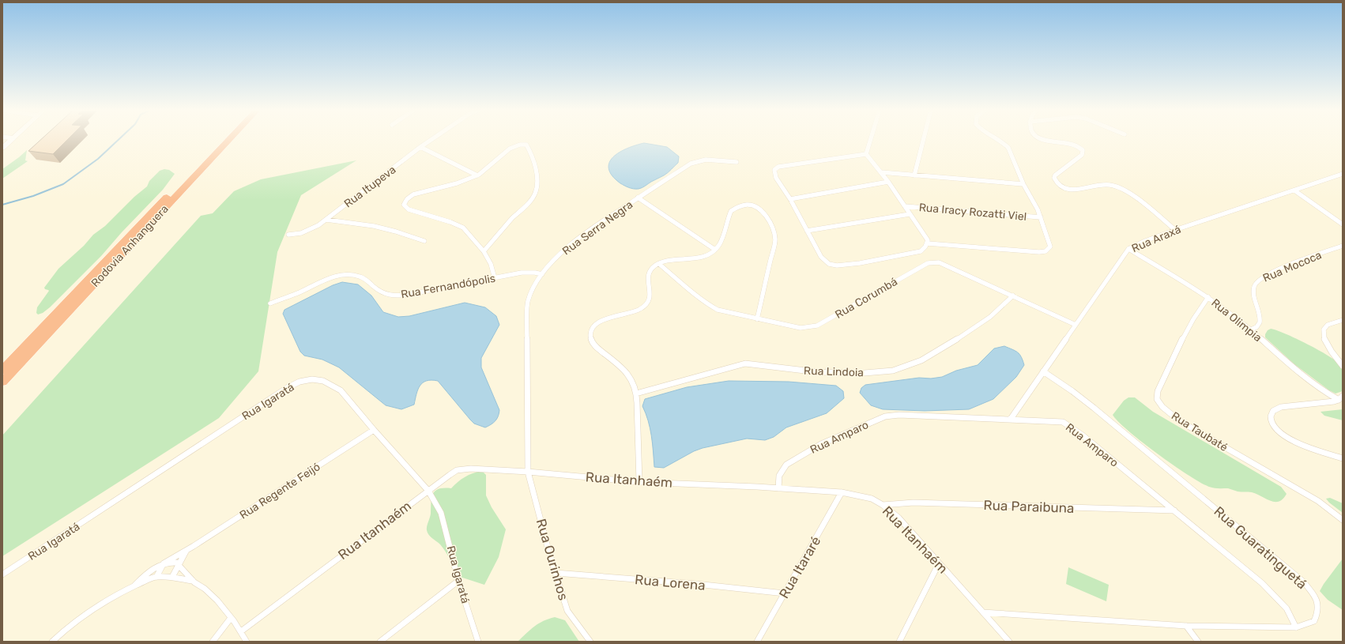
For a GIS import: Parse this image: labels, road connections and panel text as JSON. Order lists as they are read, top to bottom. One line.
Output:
{"streets":{"highway":["Rodovia Anhanguera"],"street":["Rua Itupeva","Rua Iracy Rozatti Viel","Rua Serra Negra","Rua Araxá","Rua Mococa","Rua Fernandópolis","Rua Corumbá","Rua Olimpia","Rua Lindoia","Rua Igaratá","Rua Taubaté","Rua Amparo","Rua Itanhaém","Rua Regente Feijó","Rua Paraibuna","Rua Guaratinguetá","Rua Ourinhos","Rua Itararé","Rua Lorena"]},"crossings":[["Rua Serra Negra","Rua Fernandópolis"],["Rua Serra Negra","Rua Itanhaém"],["Rua Serra Negra","Rua Ourinhos"],["Rua Araxá","Rua Corumbá"],["Rua Araxá","Rua Olimpia"],["Rua Araxá","Rua Amparo"],["Rua Araxá","Rua Guaratinguetá"],["Rua Mococa","Rua Olimpia"],["Rua Corumbá","Rua Lindoia"],["Rua Olimpia","Rua Taubaté"],["Rua Igaratá","Rua Itanhaém"],["Rua Igaratá","Rua Regente Feijó"],["Rua Amparo","Rua Itanhaém"],["Rua Amparo","Rua Paraibuna"],["Rua Amparo","Rua Guaratinguetá"],["Rua Itanhaém","Rua Paraibuna"],["Rua Itanhaém","Rua Guaratinguetá"],["Rua Itanhaém","Rua Ourinhos"],["Rua Itanhaém","Rua Itararé"],["Rua Ourinhos","Rua Lorena"],["Rua Itararé","Rua Lorena"]]}
